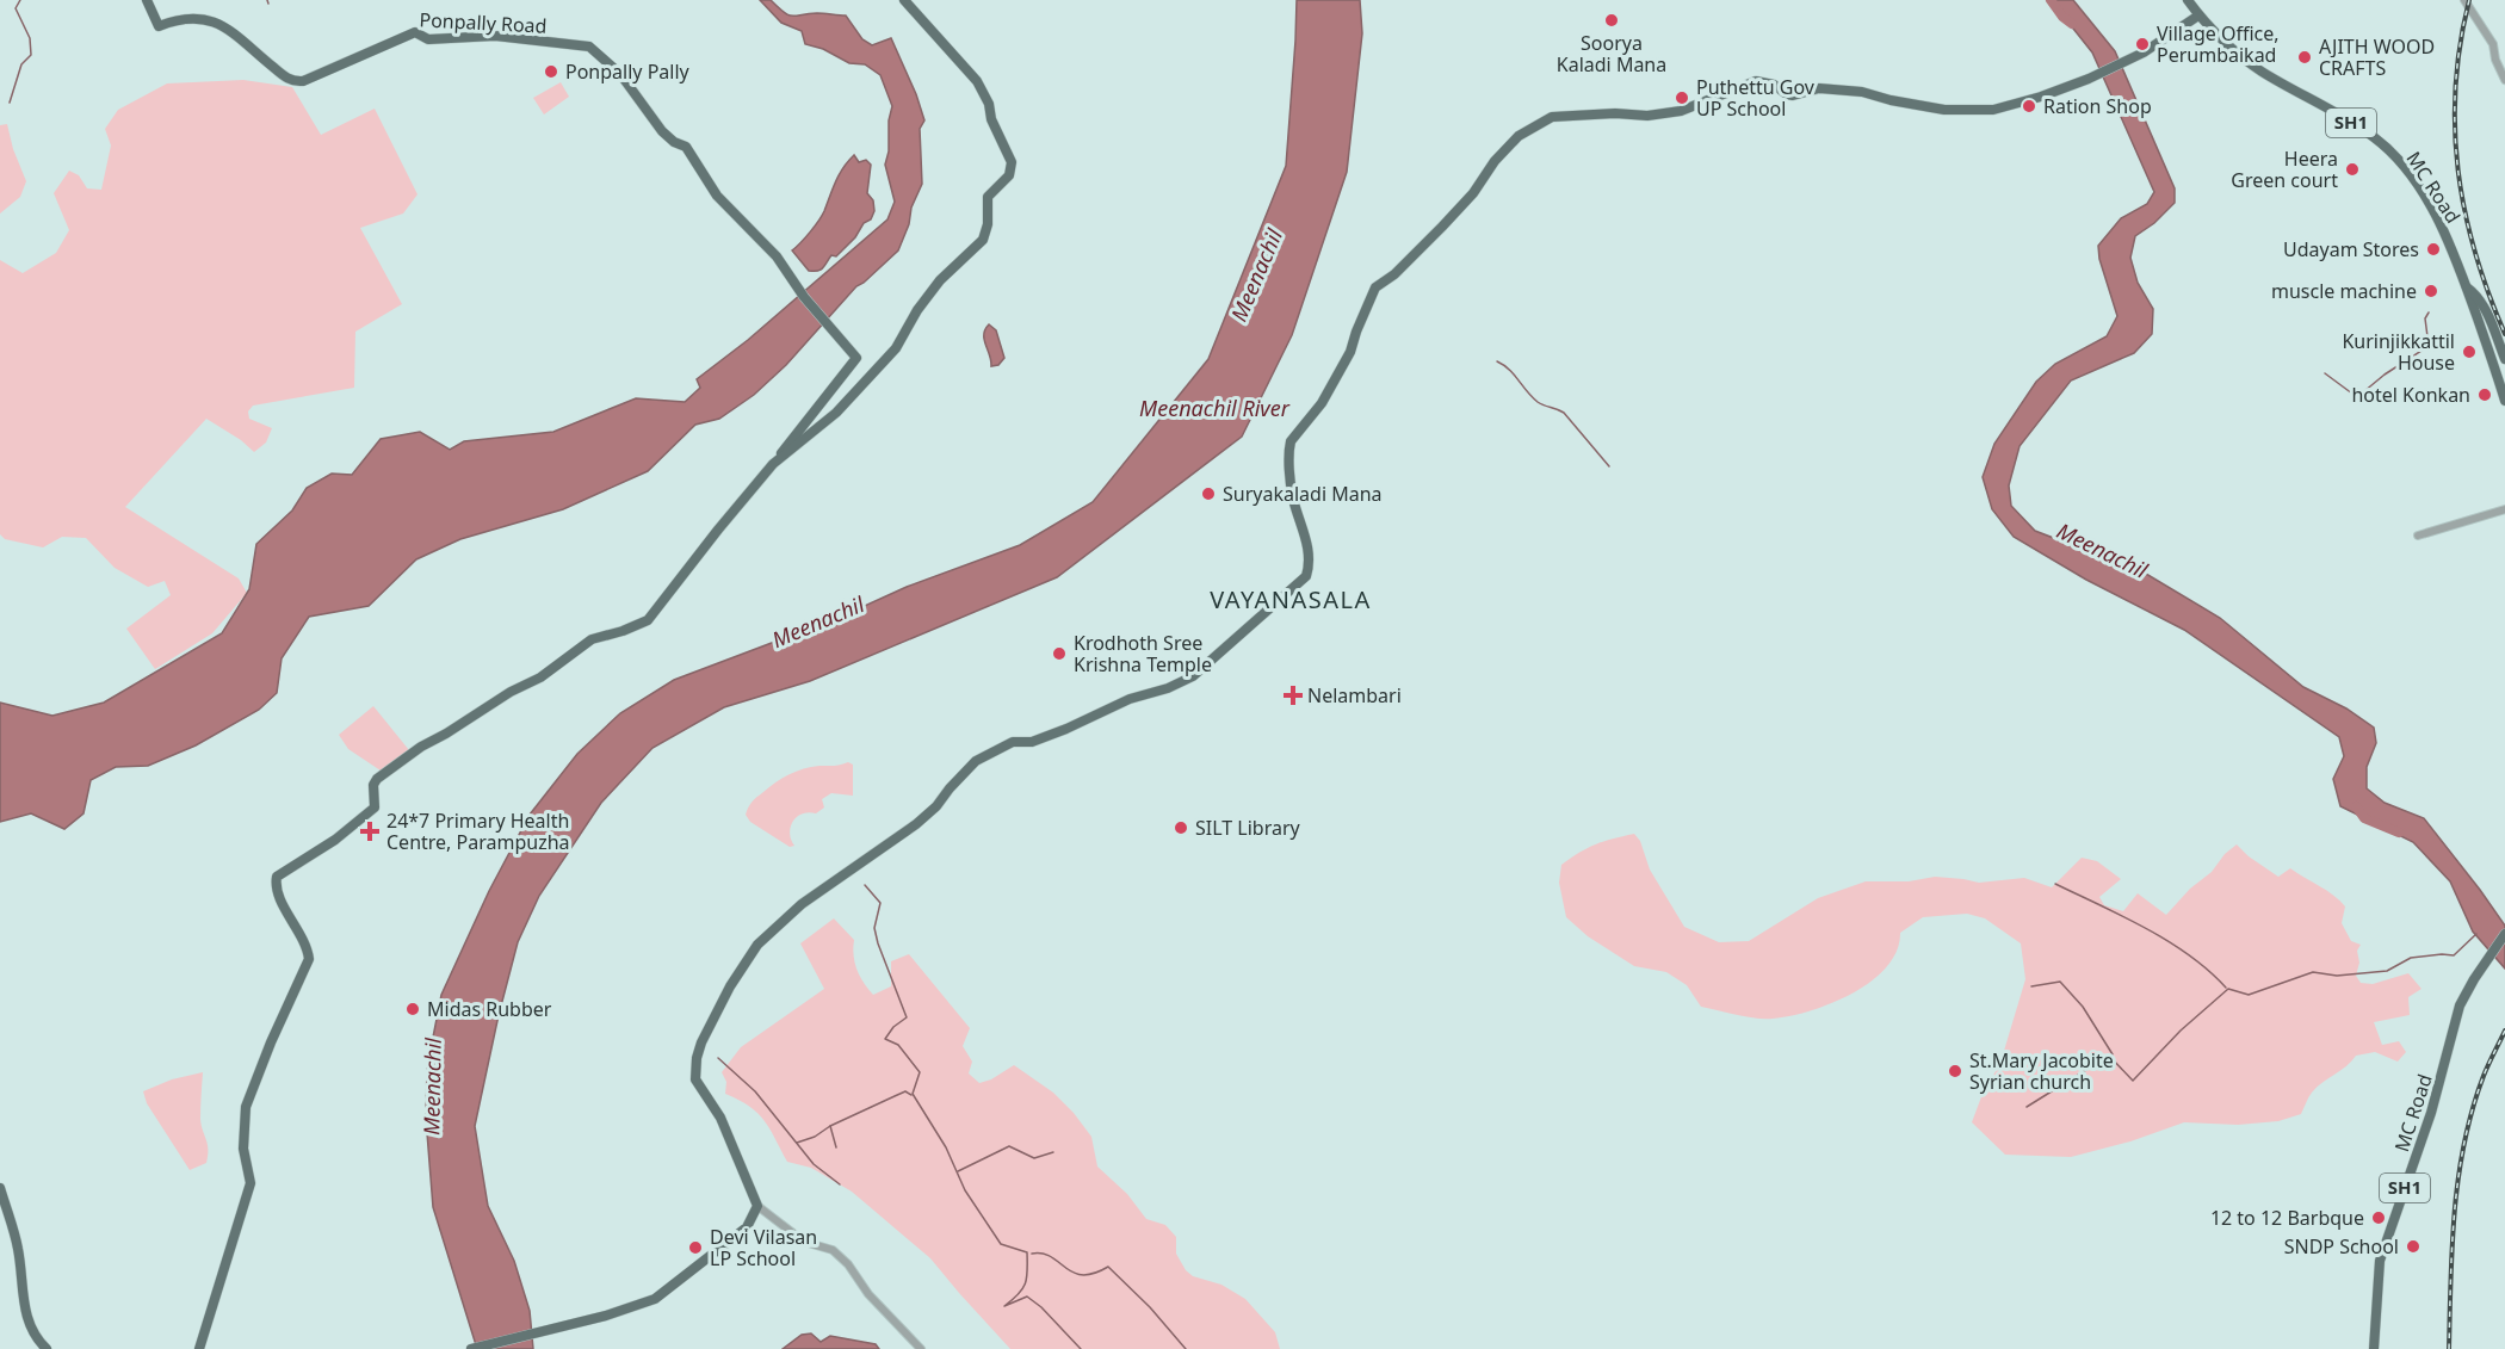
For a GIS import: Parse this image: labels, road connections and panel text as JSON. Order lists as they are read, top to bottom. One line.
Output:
{"streets":{"main road":["Ponpally Road","SH1","MC Road"]},"districts":["VAYANASALA"],"water":["Meenachil","Meenachil River"],"places":{"other":["Soorya Kaladi Mana","Village Office, Perumbaikad","AJITH WOOD CRAFTS","Ponpally Pally","Puthettu Gov UP School","Ration Shop","Heera Green court","Udayam Stores","muscle machine","Kurinjikkattil House","hotel Konkan","Suryakaladi Mana","Krodhoth Sree Krishna Temple","SILT Library","Midas Rubber","St.Mary Jacobite Syrian church","12 to 12 Barbque","SNDP School","Devi Vilasan LP School"],"health":["Nelambari","24*7 Primary Health Centre, Parampuzha"]}}
